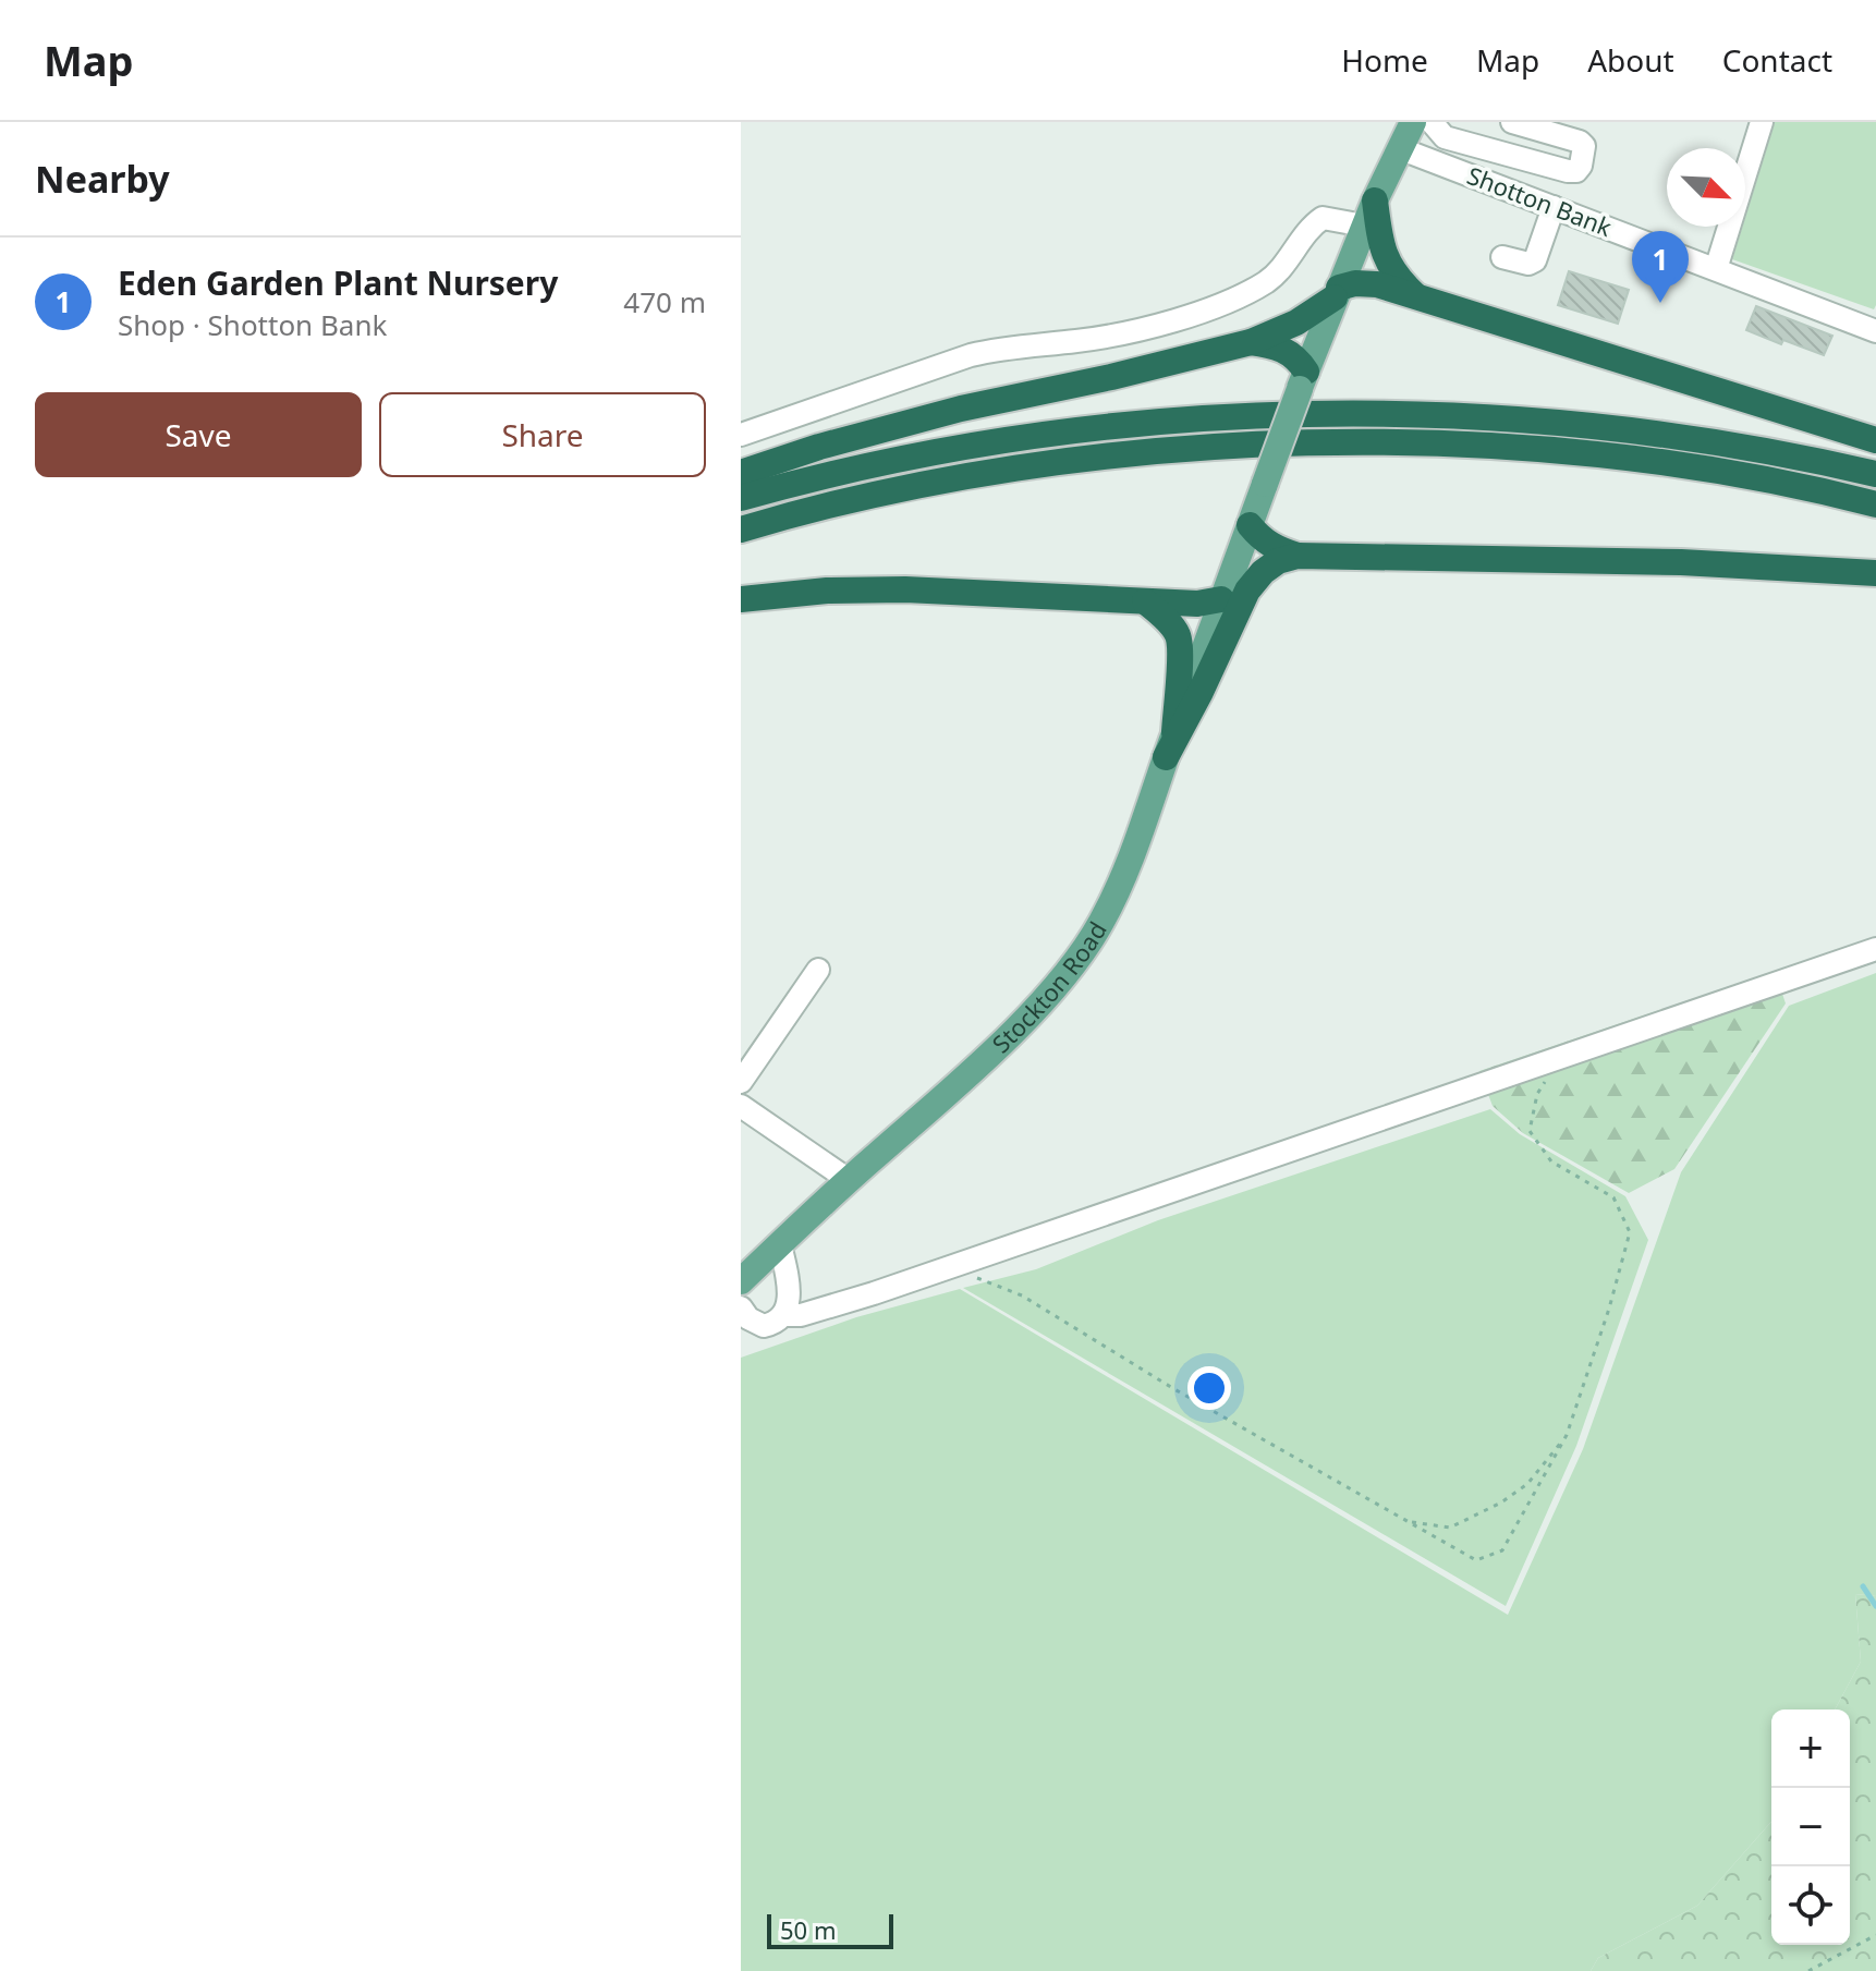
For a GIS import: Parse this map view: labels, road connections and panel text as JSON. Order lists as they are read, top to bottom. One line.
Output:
{"streets":{"main road":["Stockton Road"],"street":["Shotton Bank"]},"crossings":[["Shotton Bank","Stockton Road"]],"scale_bar":"50 m","north":"bottom right","page":{"header":"Map","nav":["Home","Map","About","Contact"],"heading":"Nearby","pins":"1","list":[{"mark":"1","name":"Eden Garden Plant Nursery","note":"Shop · Shotton Bank","value":"470 m"}],"buttons":["Save","Share"],"map_buttons":["+","−"],"scale":"50 m"}}
